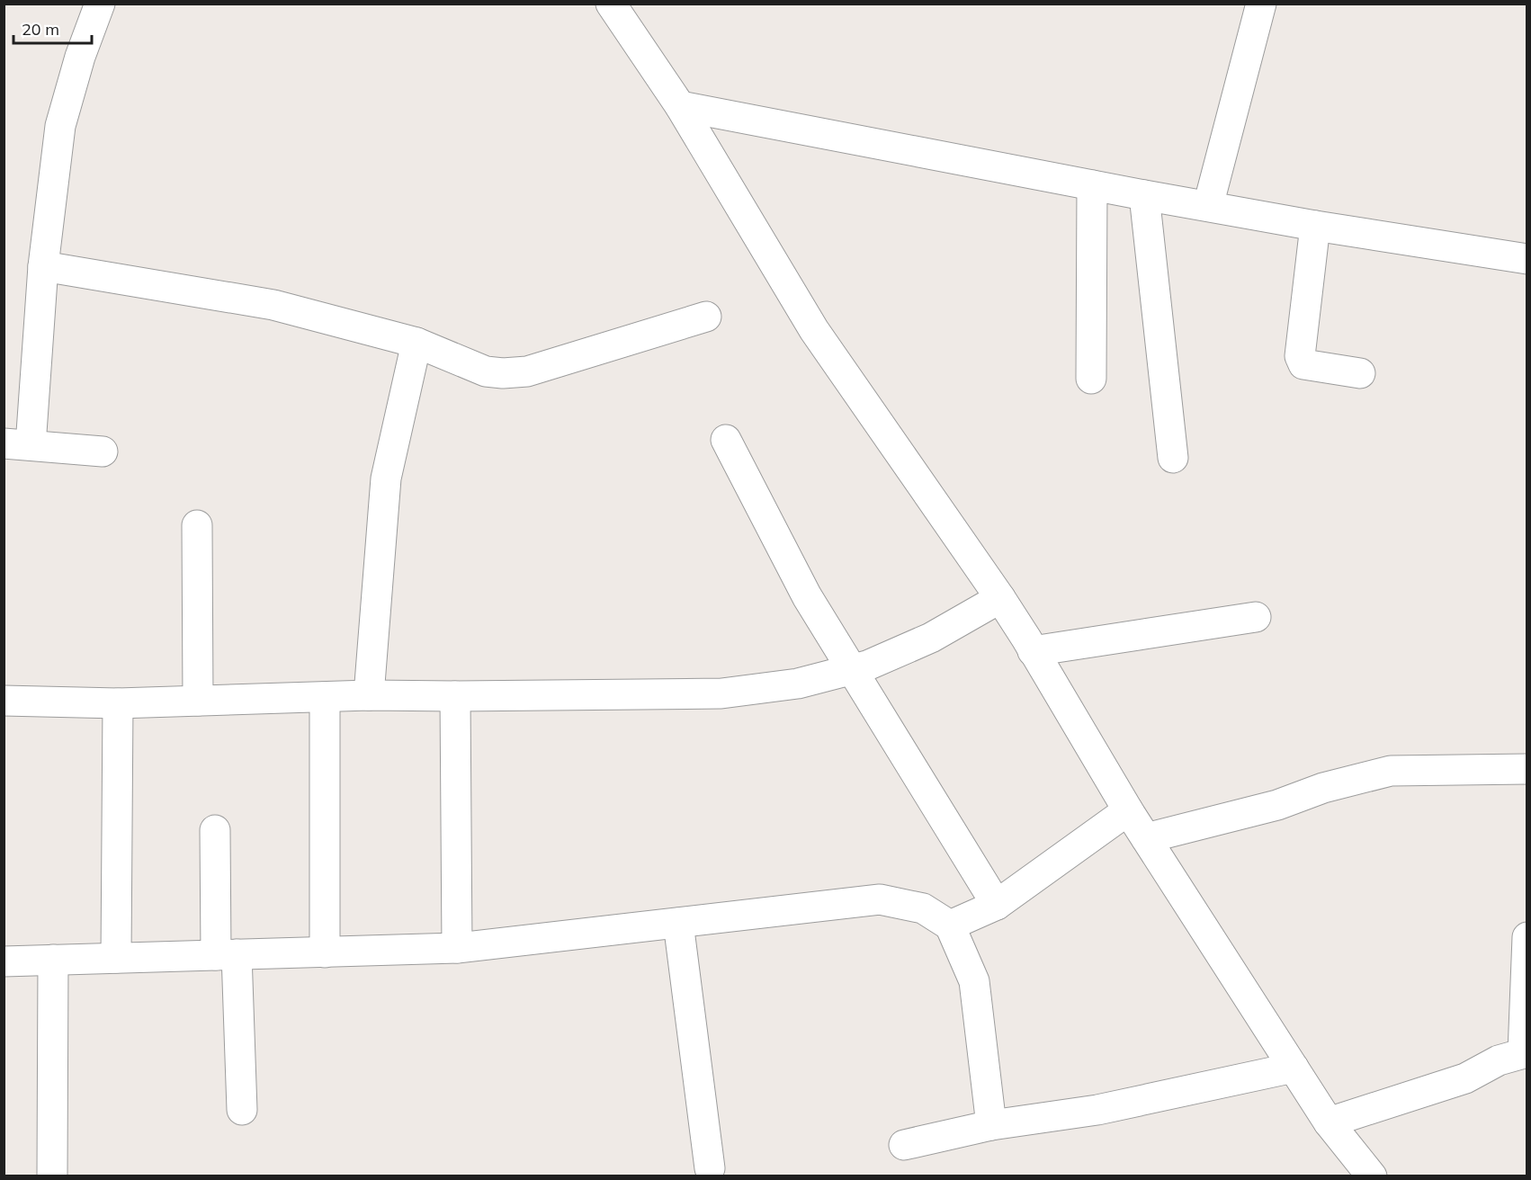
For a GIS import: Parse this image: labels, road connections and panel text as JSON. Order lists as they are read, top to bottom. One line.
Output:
{"scale_bar":"20 m"}
